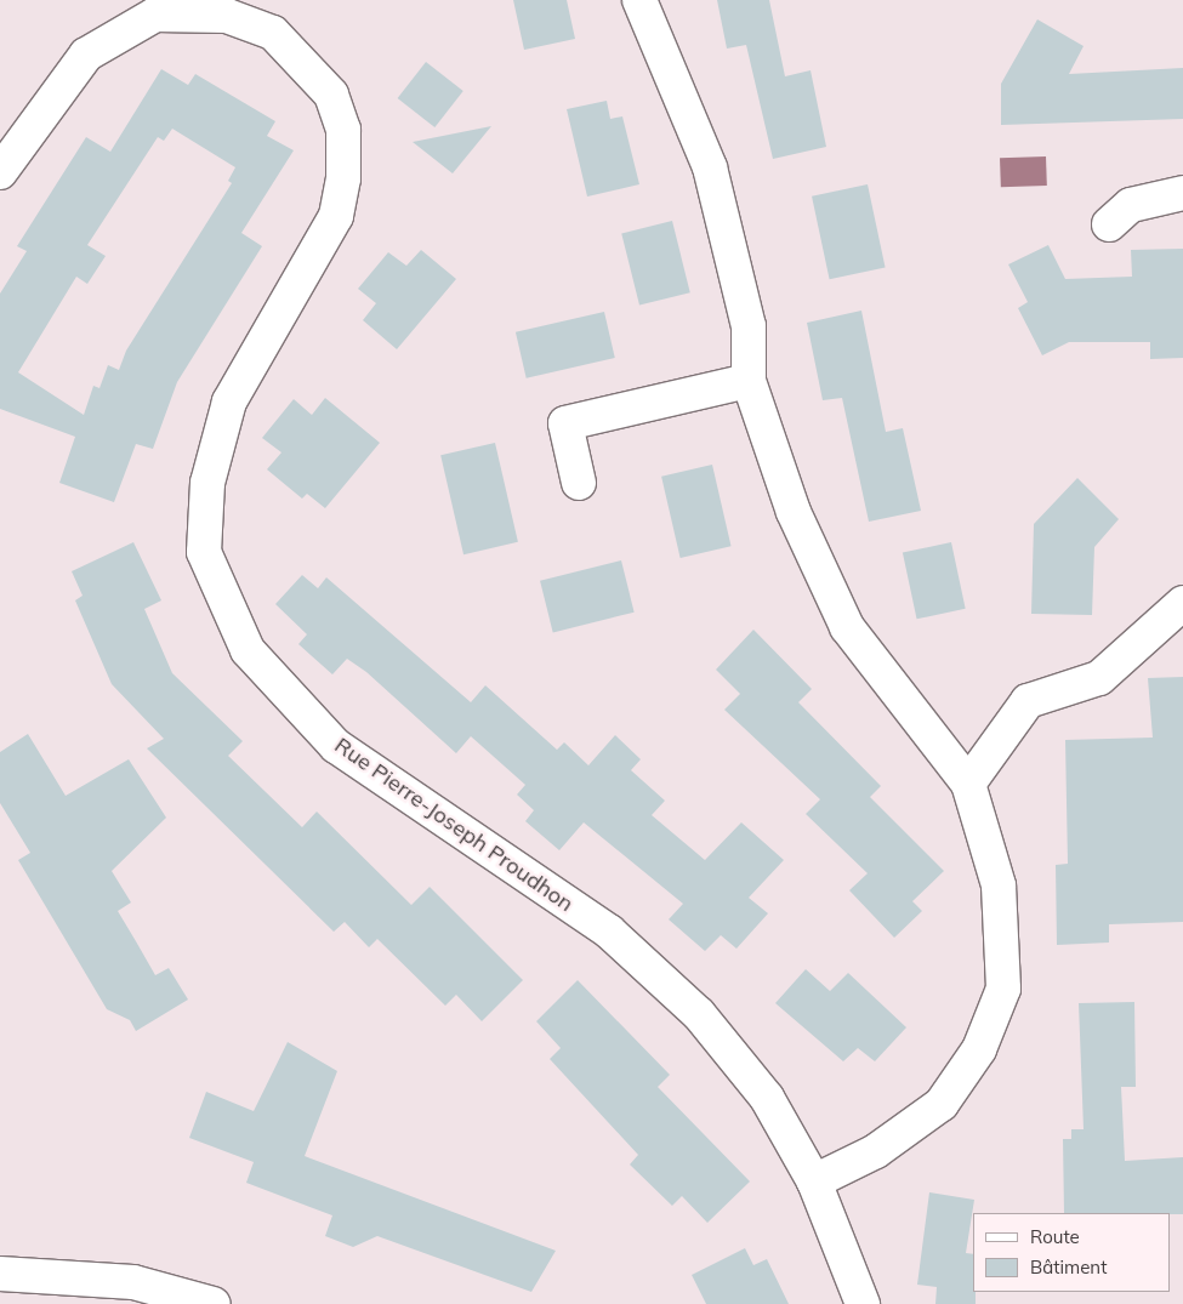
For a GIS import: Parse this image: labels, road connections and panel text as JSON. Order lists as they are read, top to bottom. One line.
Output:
{"streets":{"street":["Rue Pierre-Joseph Proudhon"]},"legend":["Route","Bâtiment"]}
